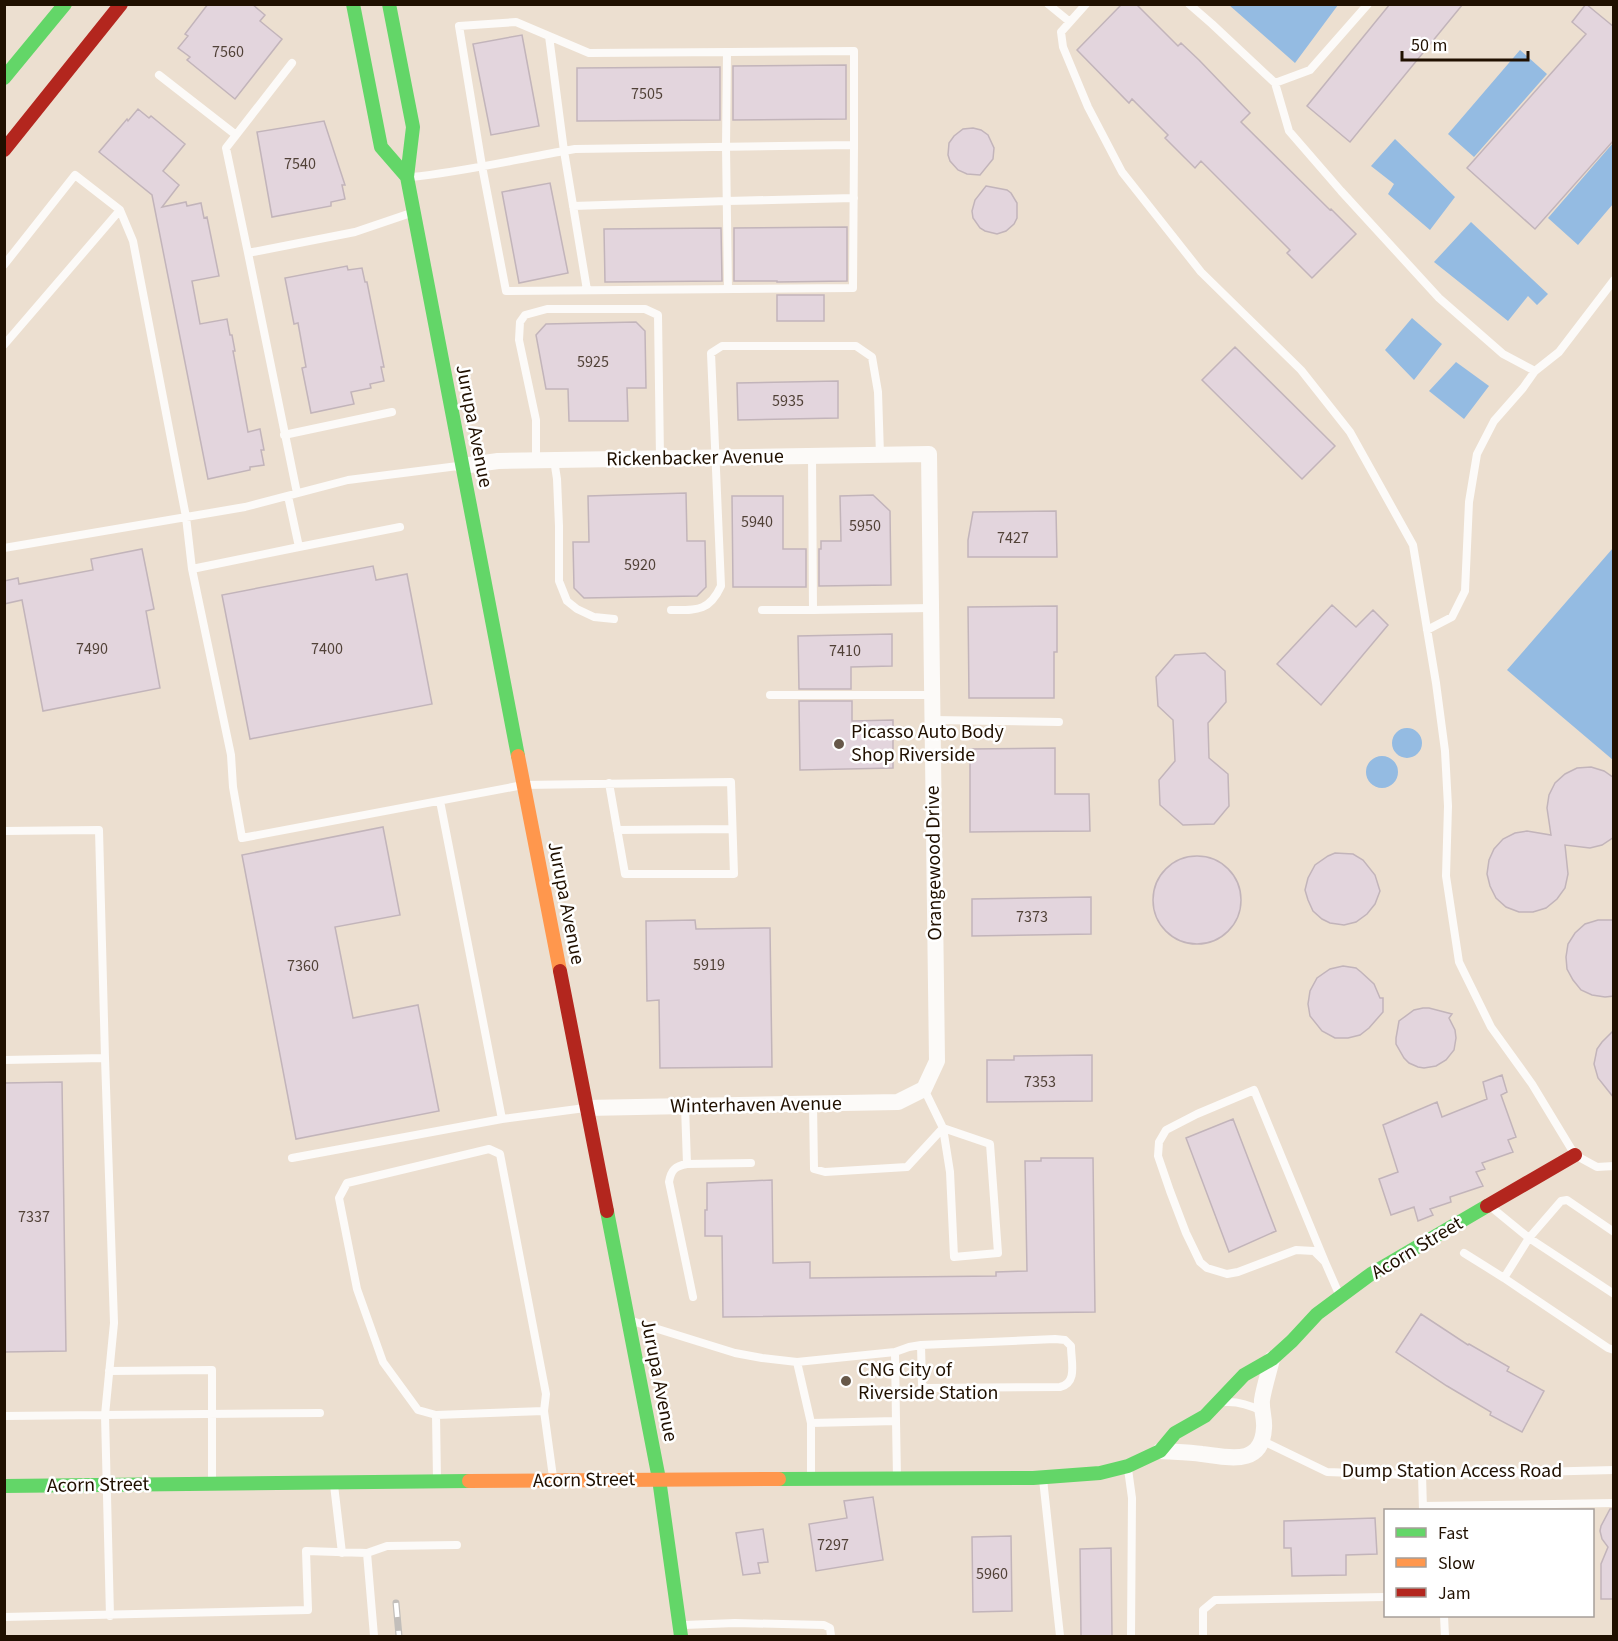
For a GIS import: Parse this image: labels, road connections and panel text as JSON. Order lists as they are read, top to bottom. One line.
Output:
{"streets":{"main road":["Jurupa Avenue","Acorn Street"],"street":["Rickenbacker Avenue","Orangewood Drive","Winterhaven Avenue"],"lane":["Dump Station Access Road"]},"crossings":[["Jurupa Avenue","Rickenbacker Avenue"],["Jurupa Avenue","Winterhaven Avenue"],["Jurupa Avenue","Acorn Street"],["Rickenbacker Avenue","Orangewood Drive"],["Orangewood Drive","Winterhaven Avenue"],["Acorn Street","Dump Station Access Road"]],"places":["Picasso Auto Body Shop Riverside","CNG City of Riverside Station"],"house_numbers":["7560","7505","7540","5925","5935","5940","5950","7427","5920","7490","7400","7410","7373","5919","7360","7353","7337","7297","5960"],"legend":["Fast","Slow","Jam"],"scale_bar":"50 m"}
